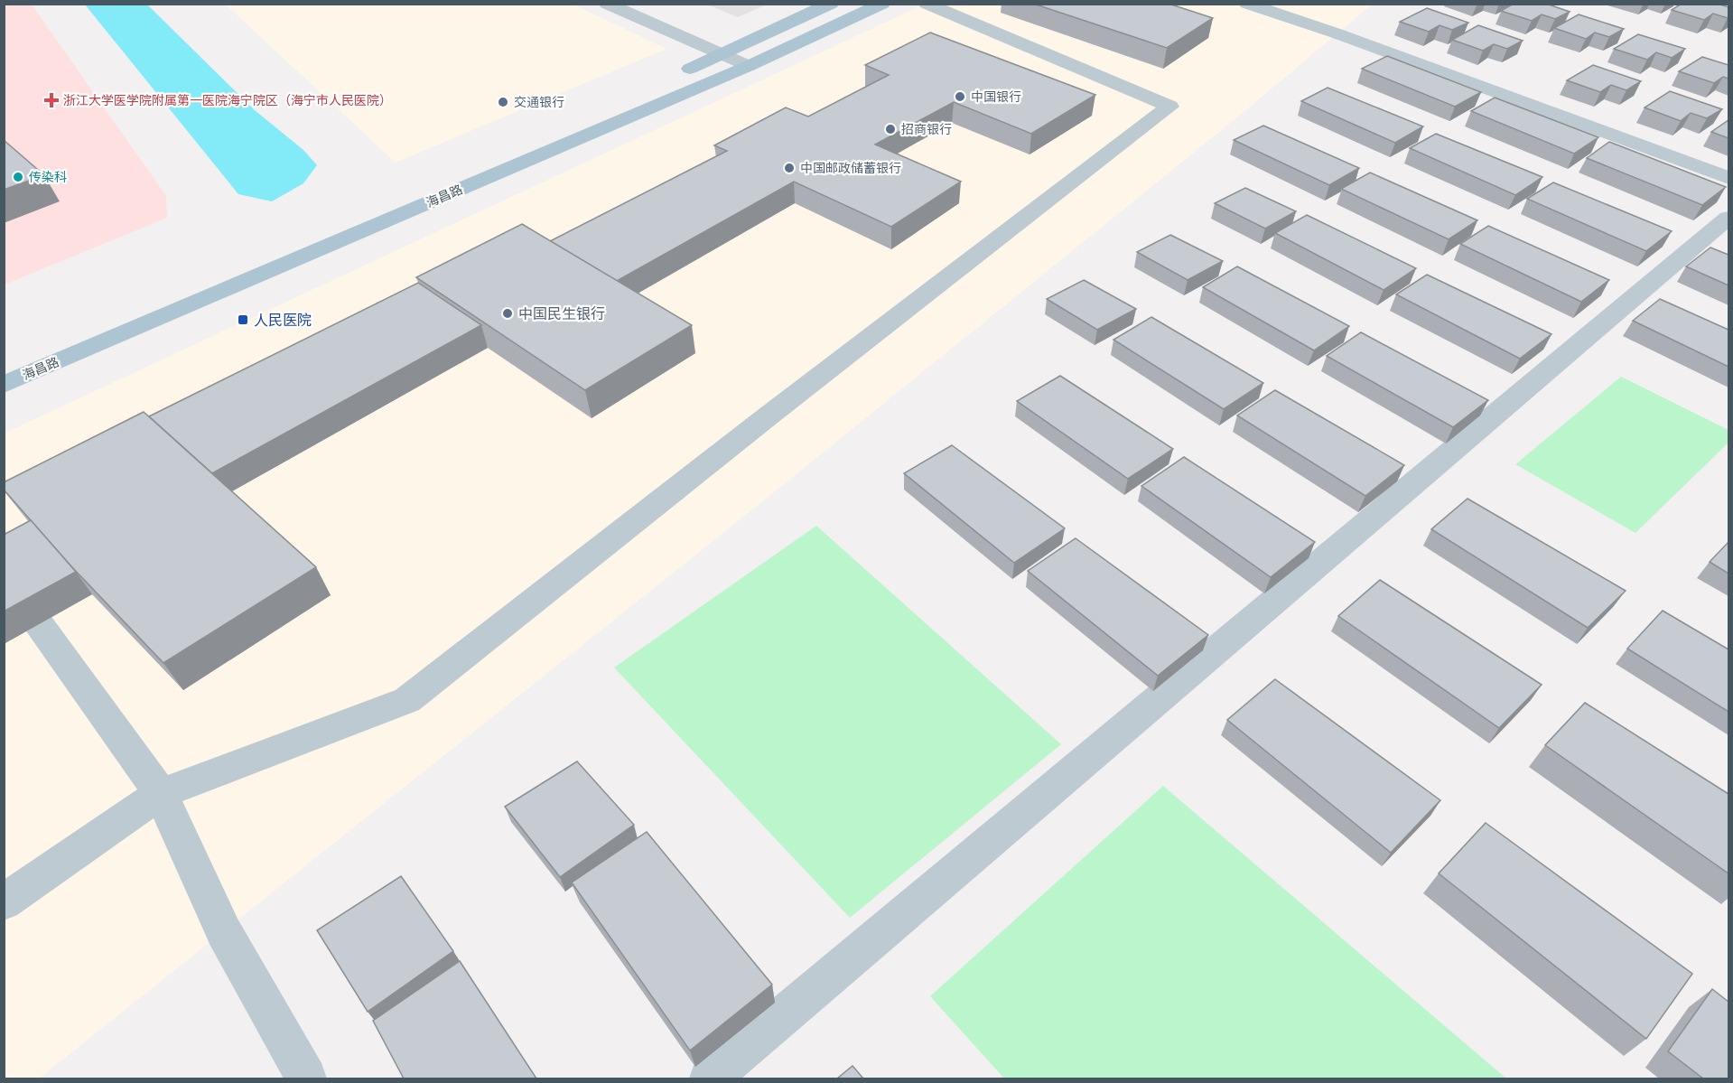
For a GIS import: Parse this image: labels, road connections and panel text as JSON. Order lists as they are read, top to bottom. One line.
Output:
{"streets":{"main road":["海昌路"]},"places":{"other":["中国银行","交通银行","招商银行","中国邮政储蓄银行","传染科","中国民生银行"],"health":["浙江大学医学院附属第一医院海宁院区（海宁市人民医院）"],"transit":["人民医院"]}}
